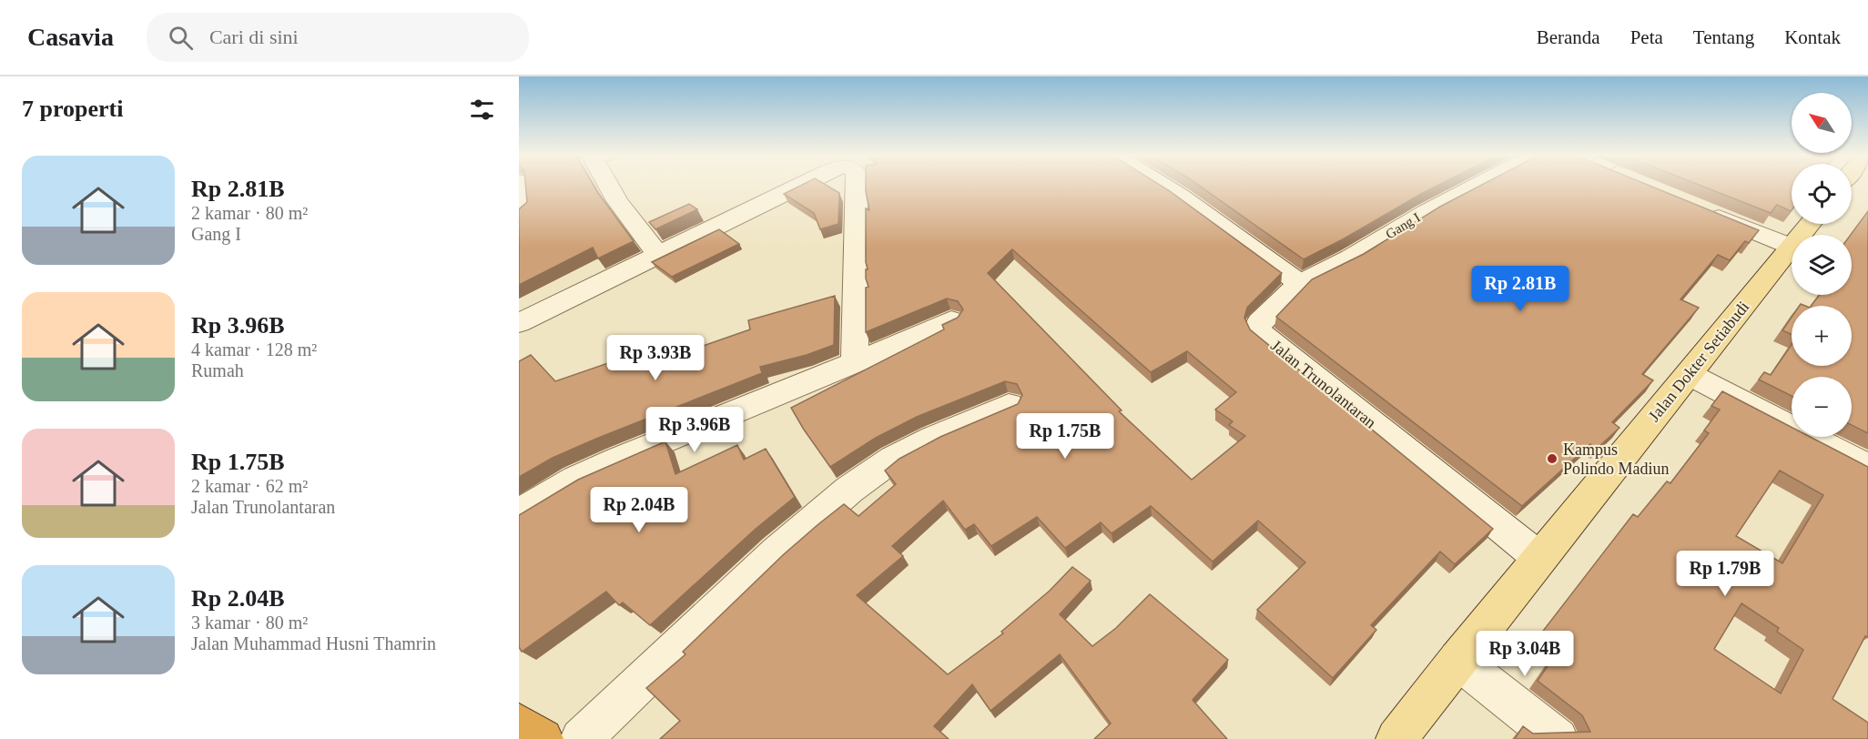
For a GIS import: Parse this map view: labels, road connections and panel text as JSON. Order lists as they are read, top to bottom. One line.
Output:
{"streets":{"main road":["Jalan Dokter Setiabudi"],"street":["Gang I","Jalan Trunolantaran"]},"crossings":[["Gang I","Jalan Trunolantaran"],["Jalan Dokter Setiabudi","Jalan Trunolantaran"]],"places":["Kampus Polindo Madiun"],"north":"top left","page":{"header":"Casavia","search":"Cari di sini","nav":["Beranda","Peta","Tentang","Kontak"],"heading":"7 properti","map_buttons":["+","−"],"list":[{"name":"Rp 2.81B","note":"2 kamar · 80 m² · Gang I"},{"name":"Rp 3.96B","note":"4 kamar · 128 m² · Rumah"},{"name":"Rp 1.75B","note":"2 kamar · 62 m² · Jalan Trunolantaran"},{"name":"Rp 2.04B","note":"3 kamar · 80 m² · Jalan Muhammad Husni Thamrin"}],"price":["Rp 2.81B","Rp 3.93B","Rp 3.96B","Rp 1.75B","Rp 2.04B","Rp 1.79B","Rp 3.04B"]}}
